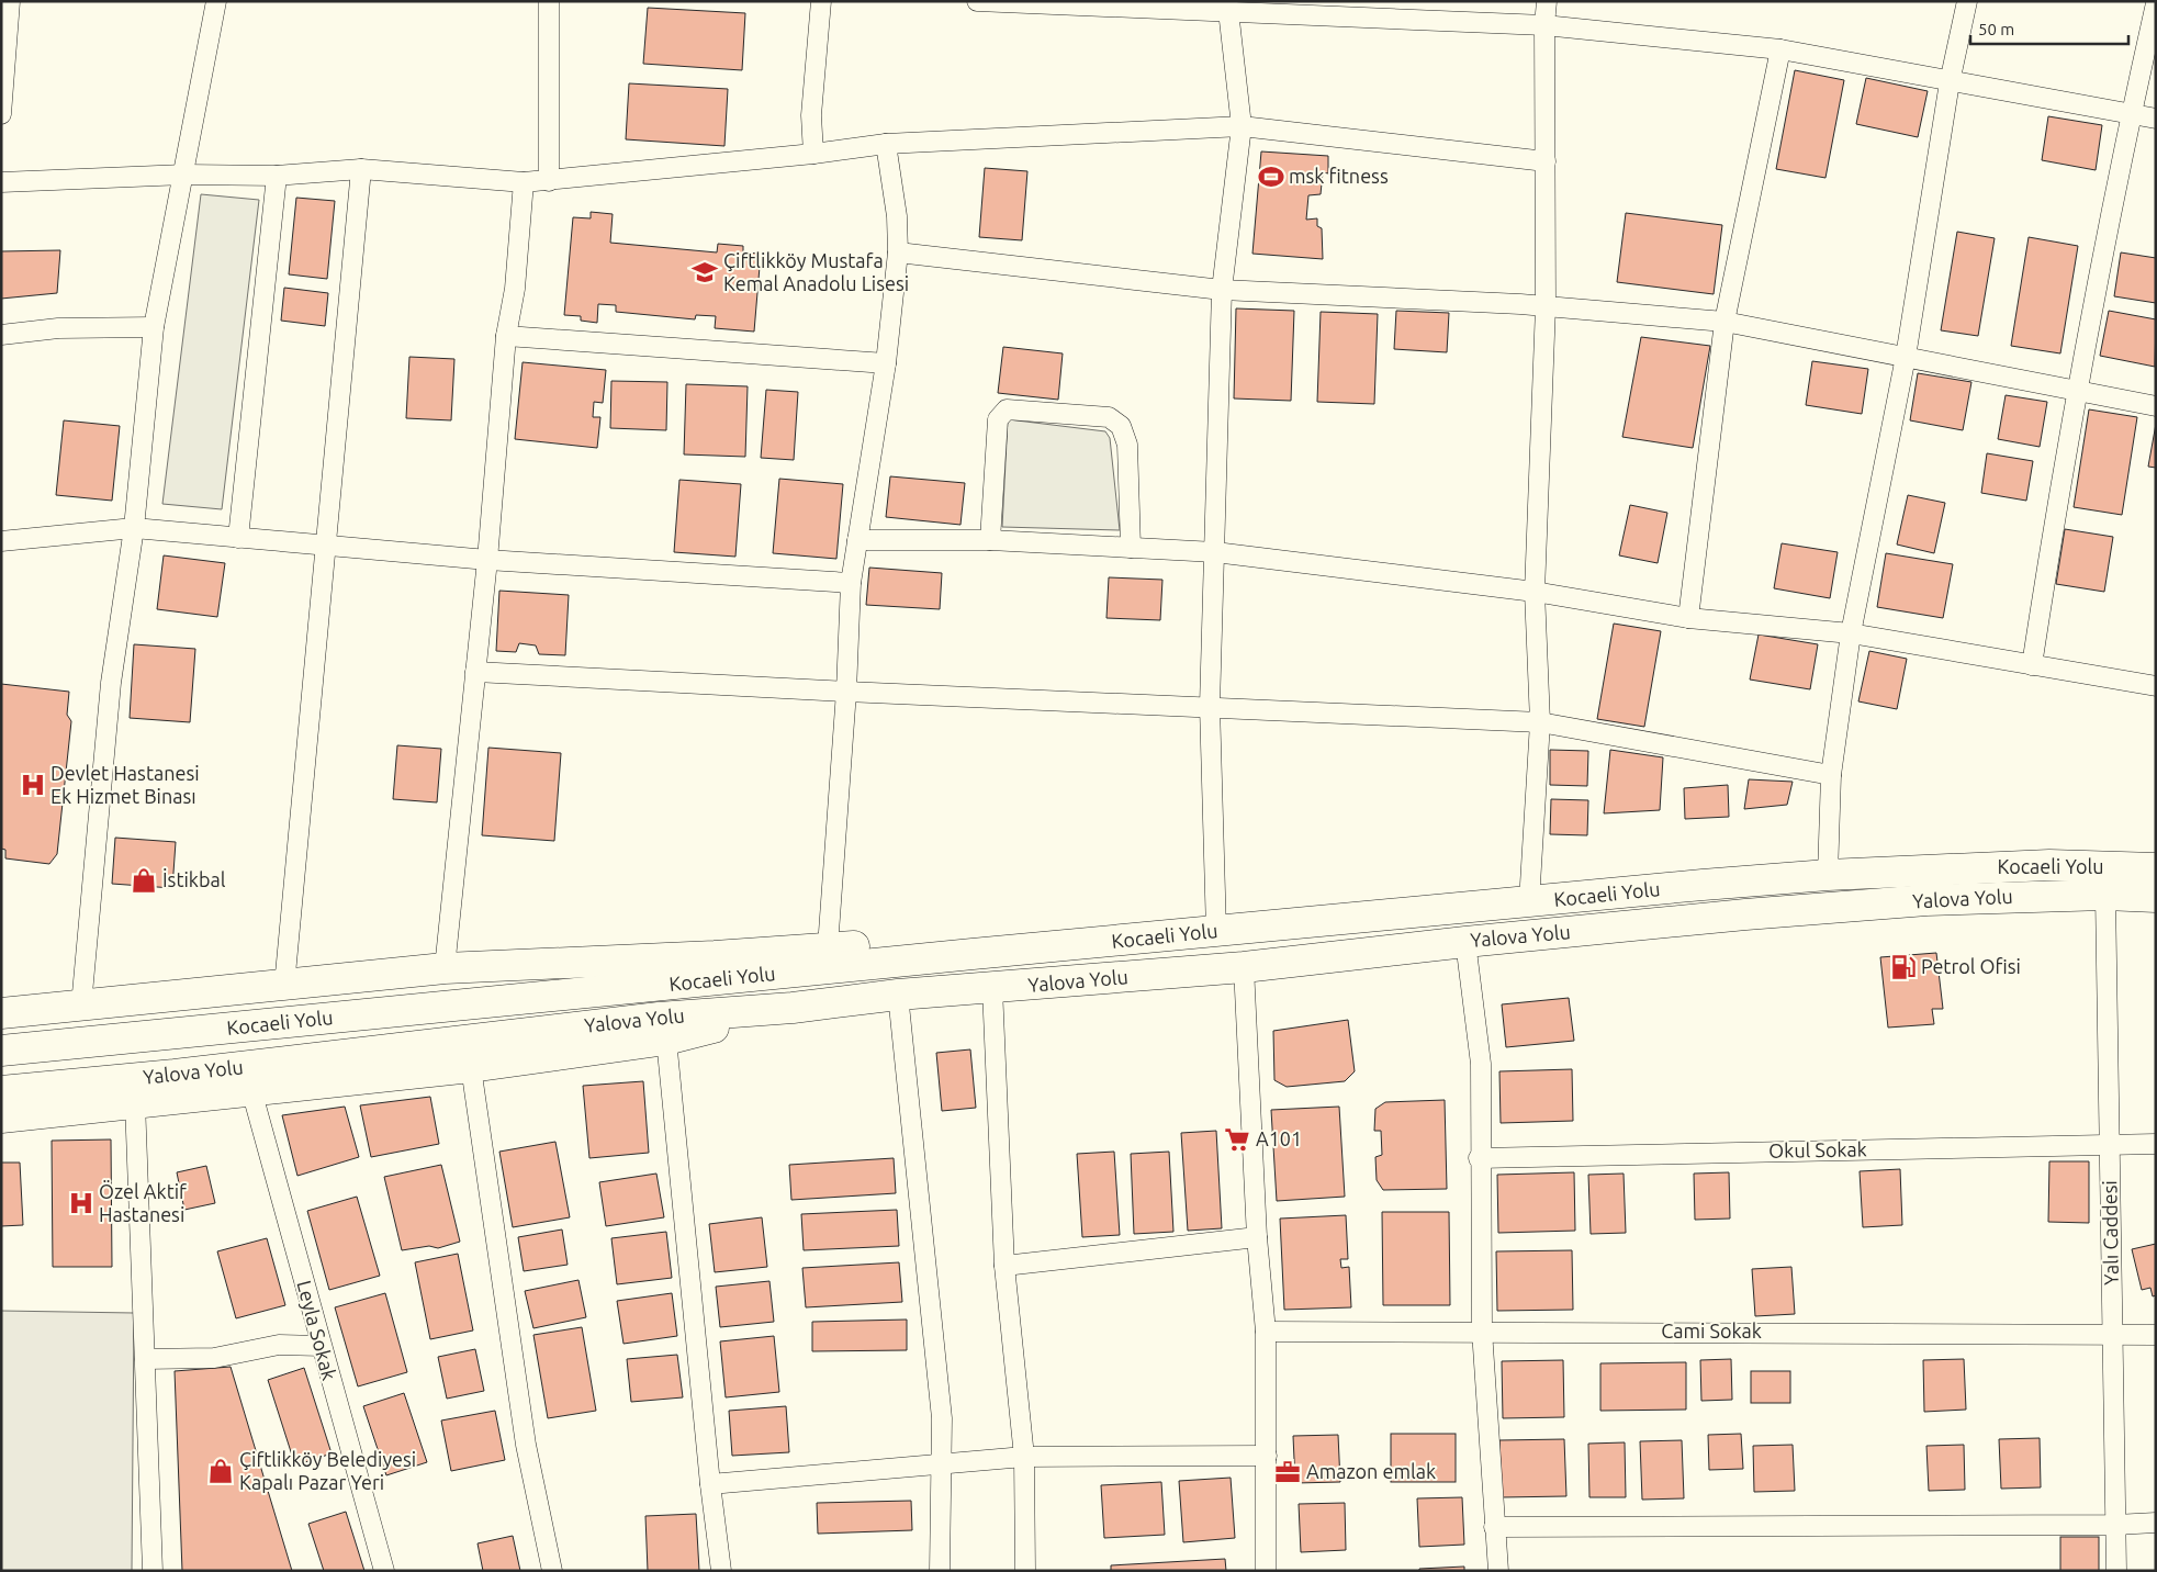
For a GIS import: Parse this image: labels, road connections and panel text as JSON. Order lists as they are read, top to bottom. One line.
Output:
{"streets":{"highway":["Kocaeli̇ Yolu","Yalova Yolu"],"street":["Okul Sokak","Yalı Caddesi","Leyla Sokak","Cami Sokak"]},"crossings":[["Yalova Yolu","Yalı Caddesi"],["Okul Sokak","Yalı Caddesi"],["Yalı Caddesi","Cami Sokak"]],"places":{"sports":["msk fitness"],"school or university":["Çiftlikköy Mustafa Kemal Anadolu Lisesi"],"hospital":["Devlet Hastanesi Ek Hizmet Binası","Özel Aktif Hastanesi"],"shop":["İstikbal","Çiftlikköy Belediyesi Kapalı Pazar Yeri"],"fuel station":["Petrol Ofisi"],"supermarket":["A101"],"office":["Amazon emlak"]},"scale_bar":"50 m"}
